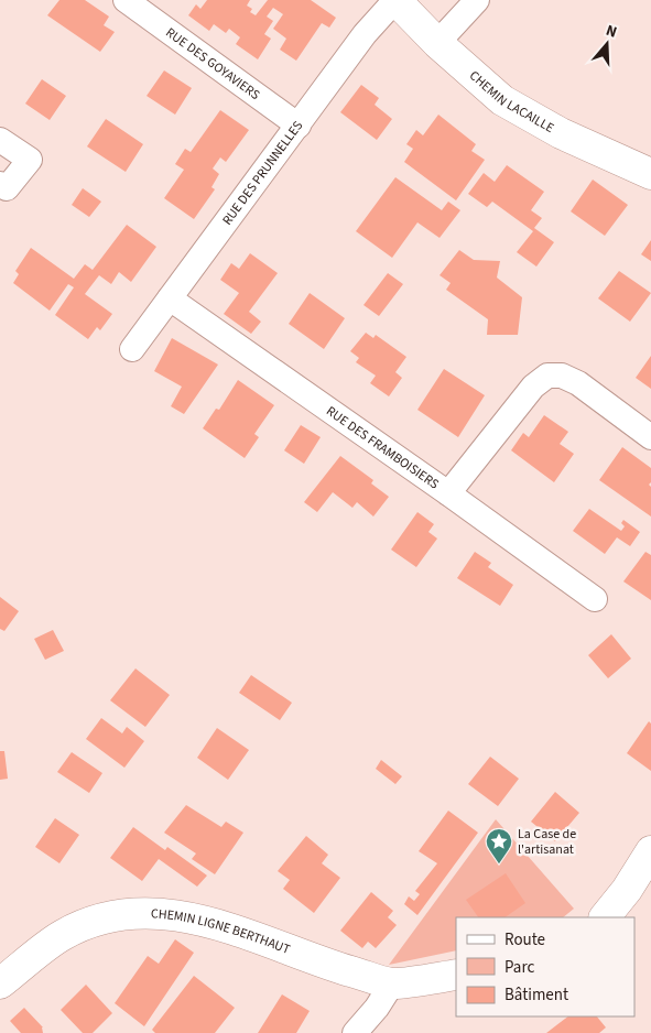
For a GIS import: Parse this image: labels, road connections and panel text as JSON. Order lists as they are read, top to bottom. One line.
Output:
{"streets":{"street":["RUE DES GOYAVIERS","CHEMIN LACAILLE","RUE DES PRUNNELLES","RUE DES FRAMBOISIERS","CHEMIN LIGNE BERTHAUT"]},"crossings":[["RUE DES GOYAVIERS","RUE DES PRUNNELLES"],["CHEMIN LACAILLE","RUE DES PRUNNELLES"],["RUE DES PRUNNELLES","RUE DES FRAMBOISIERS"]],"places":{"place":["La Case de l'artisanat"]},"legend":["Route","Parc","Bâtiment"],"north":"top"}
